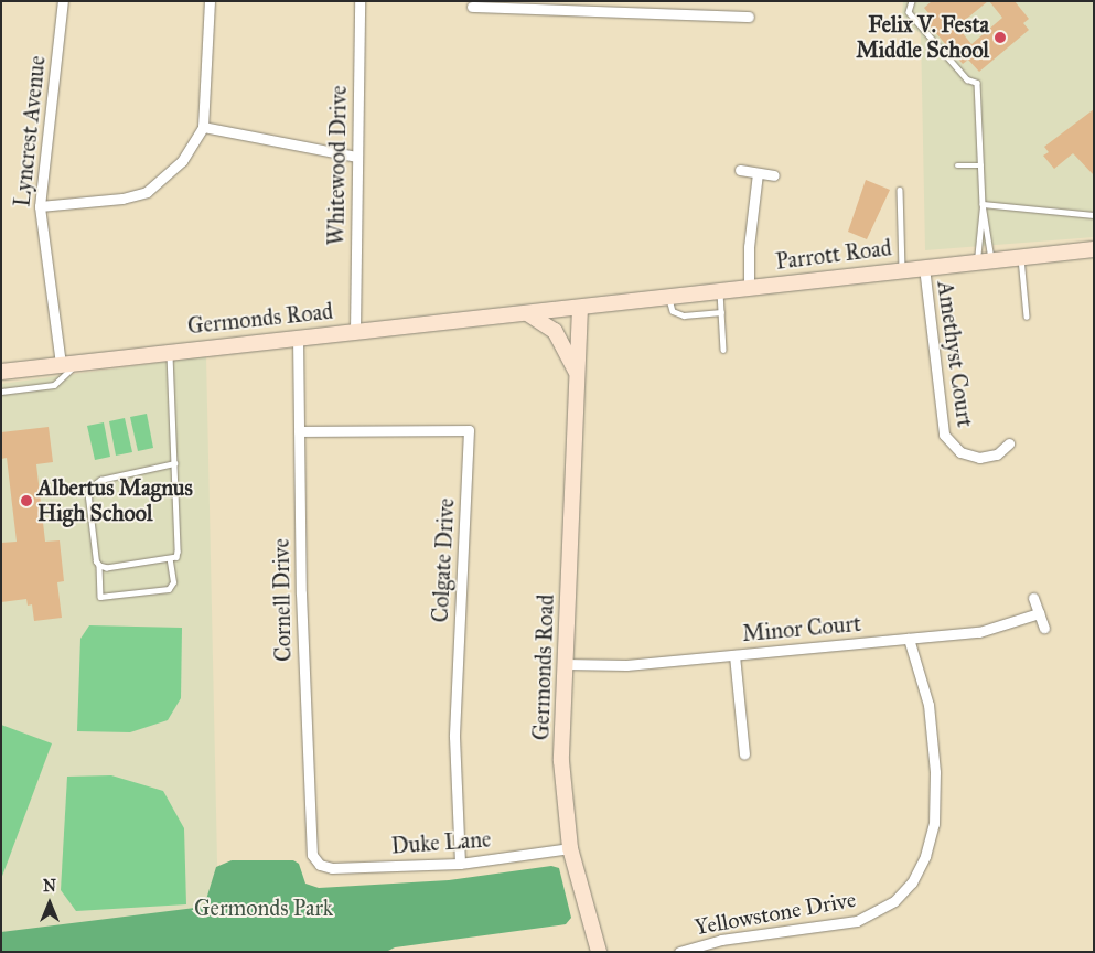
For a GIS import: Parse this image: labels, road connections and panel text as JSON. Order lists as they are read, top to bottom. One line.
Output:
{"streets":{"street":["Lyncrest Avenue","Whitewood Drive","Parrott Road","Germonds Road","Amethyst Court","Colgate Drive","Cornell Drive","Minor Court","Duke Lane","Yellowstone Drive"]},"crossings":[["Lyncrest Avenue","Germonds Road"],["Whitewood Drive","Germonds Road"],["Parrott Road","Germonds Road"],["Parrott Road","Amethyst Court"],["Germonds Road","Cornell Drive"],["Germonds Road","Minor Court"],["Germonds Road","Duke Lane"],["Colgate Drive","Cornell Drive"],["Colgate Drive","Duke Lane"],["Cornell Drive","Duke Lane"],["Minor Court","Yellowstone Drive"]],"parks":["Germonds Park"],"places":["Felix V. Festa Middle School","Albertus Magnus High School"],"north":"top"}
